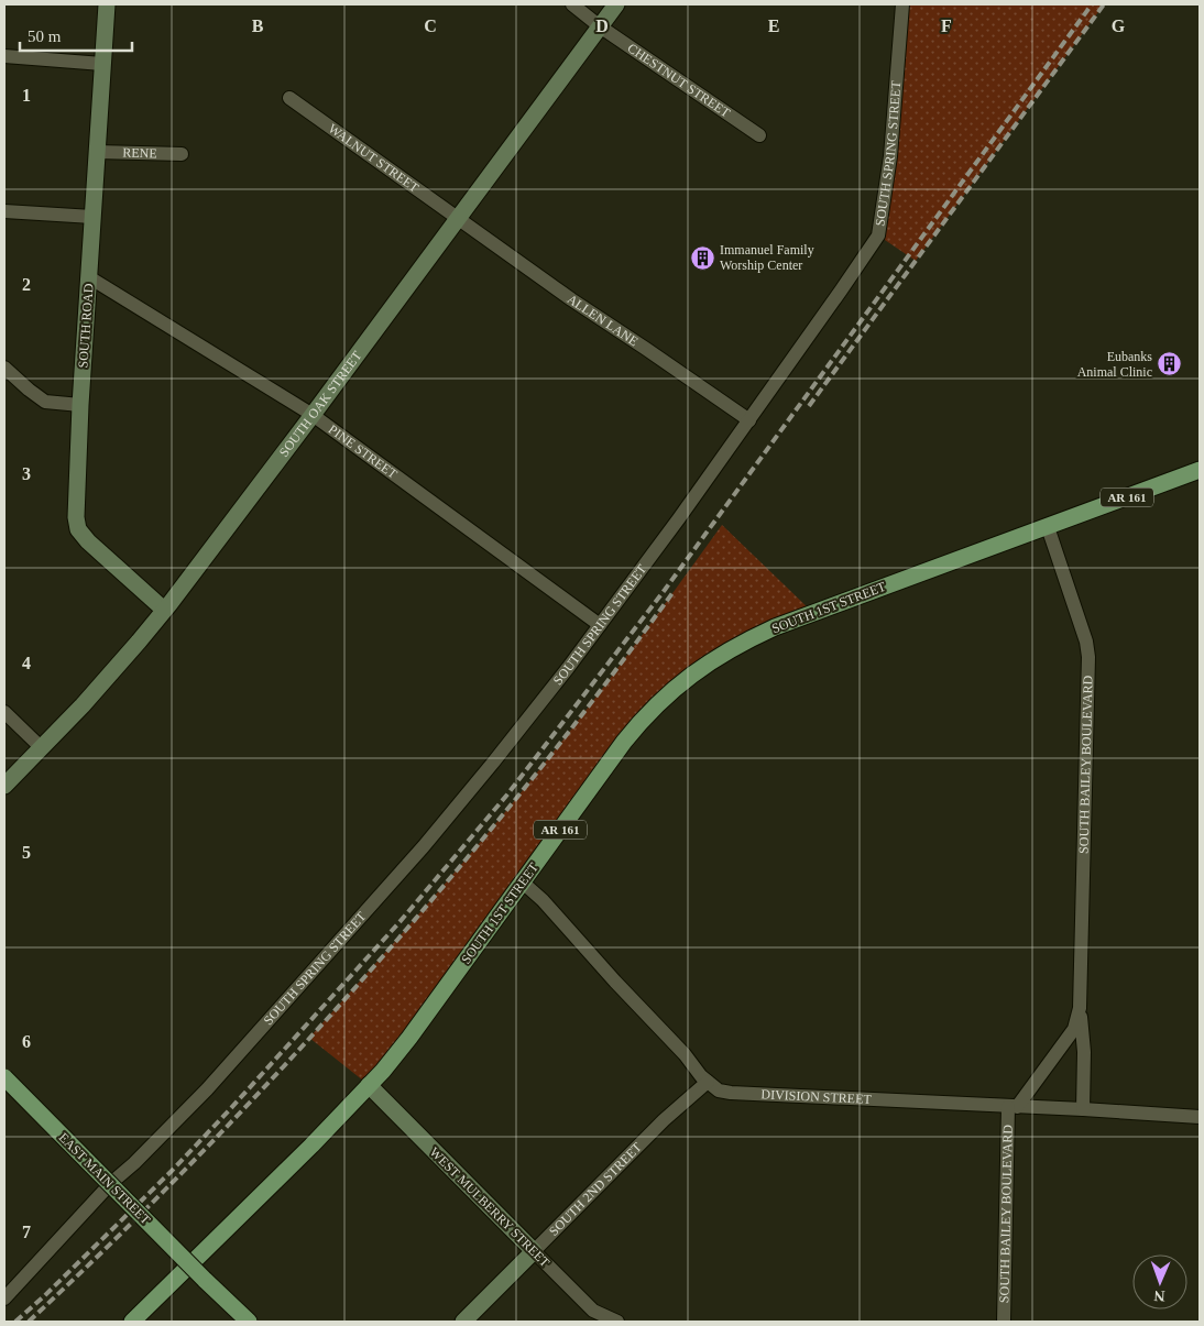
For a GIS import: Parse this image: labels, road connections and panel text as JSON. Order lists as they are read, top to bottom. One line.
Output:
{"streets":{"main road":["AR 161","SOUTH 1ST STREET","EAST MAIN STREET"],"street":["CHESTNUT STREET","RENE","SOUTH SPRING STREET","WALNUT STREET","ALLEN LANE","SOUTH ROAD","SOUTH OAK STREET","PINE STREET","SOUTH BAILEY BOULEVARD","DIVISION STREET","SOUTH 2ND STREET","WEST MULBERRY STREET"]},"crossings":[["CHESTNUT STREET","SOUTH OAK STREET"],["RENE","SOUTH ROAD"],["SOUTH SPRING STREET","ALLEN LANE"],["SOUTH SPRING STREET","PINE STREET"],["WALNUT STREET","ALLEN LANE"],["WALNUT STREET","SOUTH OAK STREET"],["ALLEN LANE","SOUTH OAK STREET"],["SOUTH ROAD","SOUTH OAK STREET"],["SOUTH ROAD","PINE STREET"],["SOUTH OAK STREET","PINE STREET"],["SOUTH 1ST STREET","SOUTH BAILEY BOULEVARD"],["SOUTH 1ST STREET","DIVISION STREET"],["SOUTH 1ST STREET","WEST MULBERRY STREET"],["SOUTH BAILEY BOULEVARD","DIVISION STREET"],["DIVISION STREET","SOUTH 2ND STREET"],["SOUTH 2ND STREET","WEST MULBERRY STREET"]],"places":{"building":["Immanuel Family Worship Center","Eubanks Animal Clinic"]},"scale_bar":"50 m","north":"bottom","grid":{"columns":["B","C","D","E","F","G"],"rows":["1","2","3","4","5","6","7"]}}
